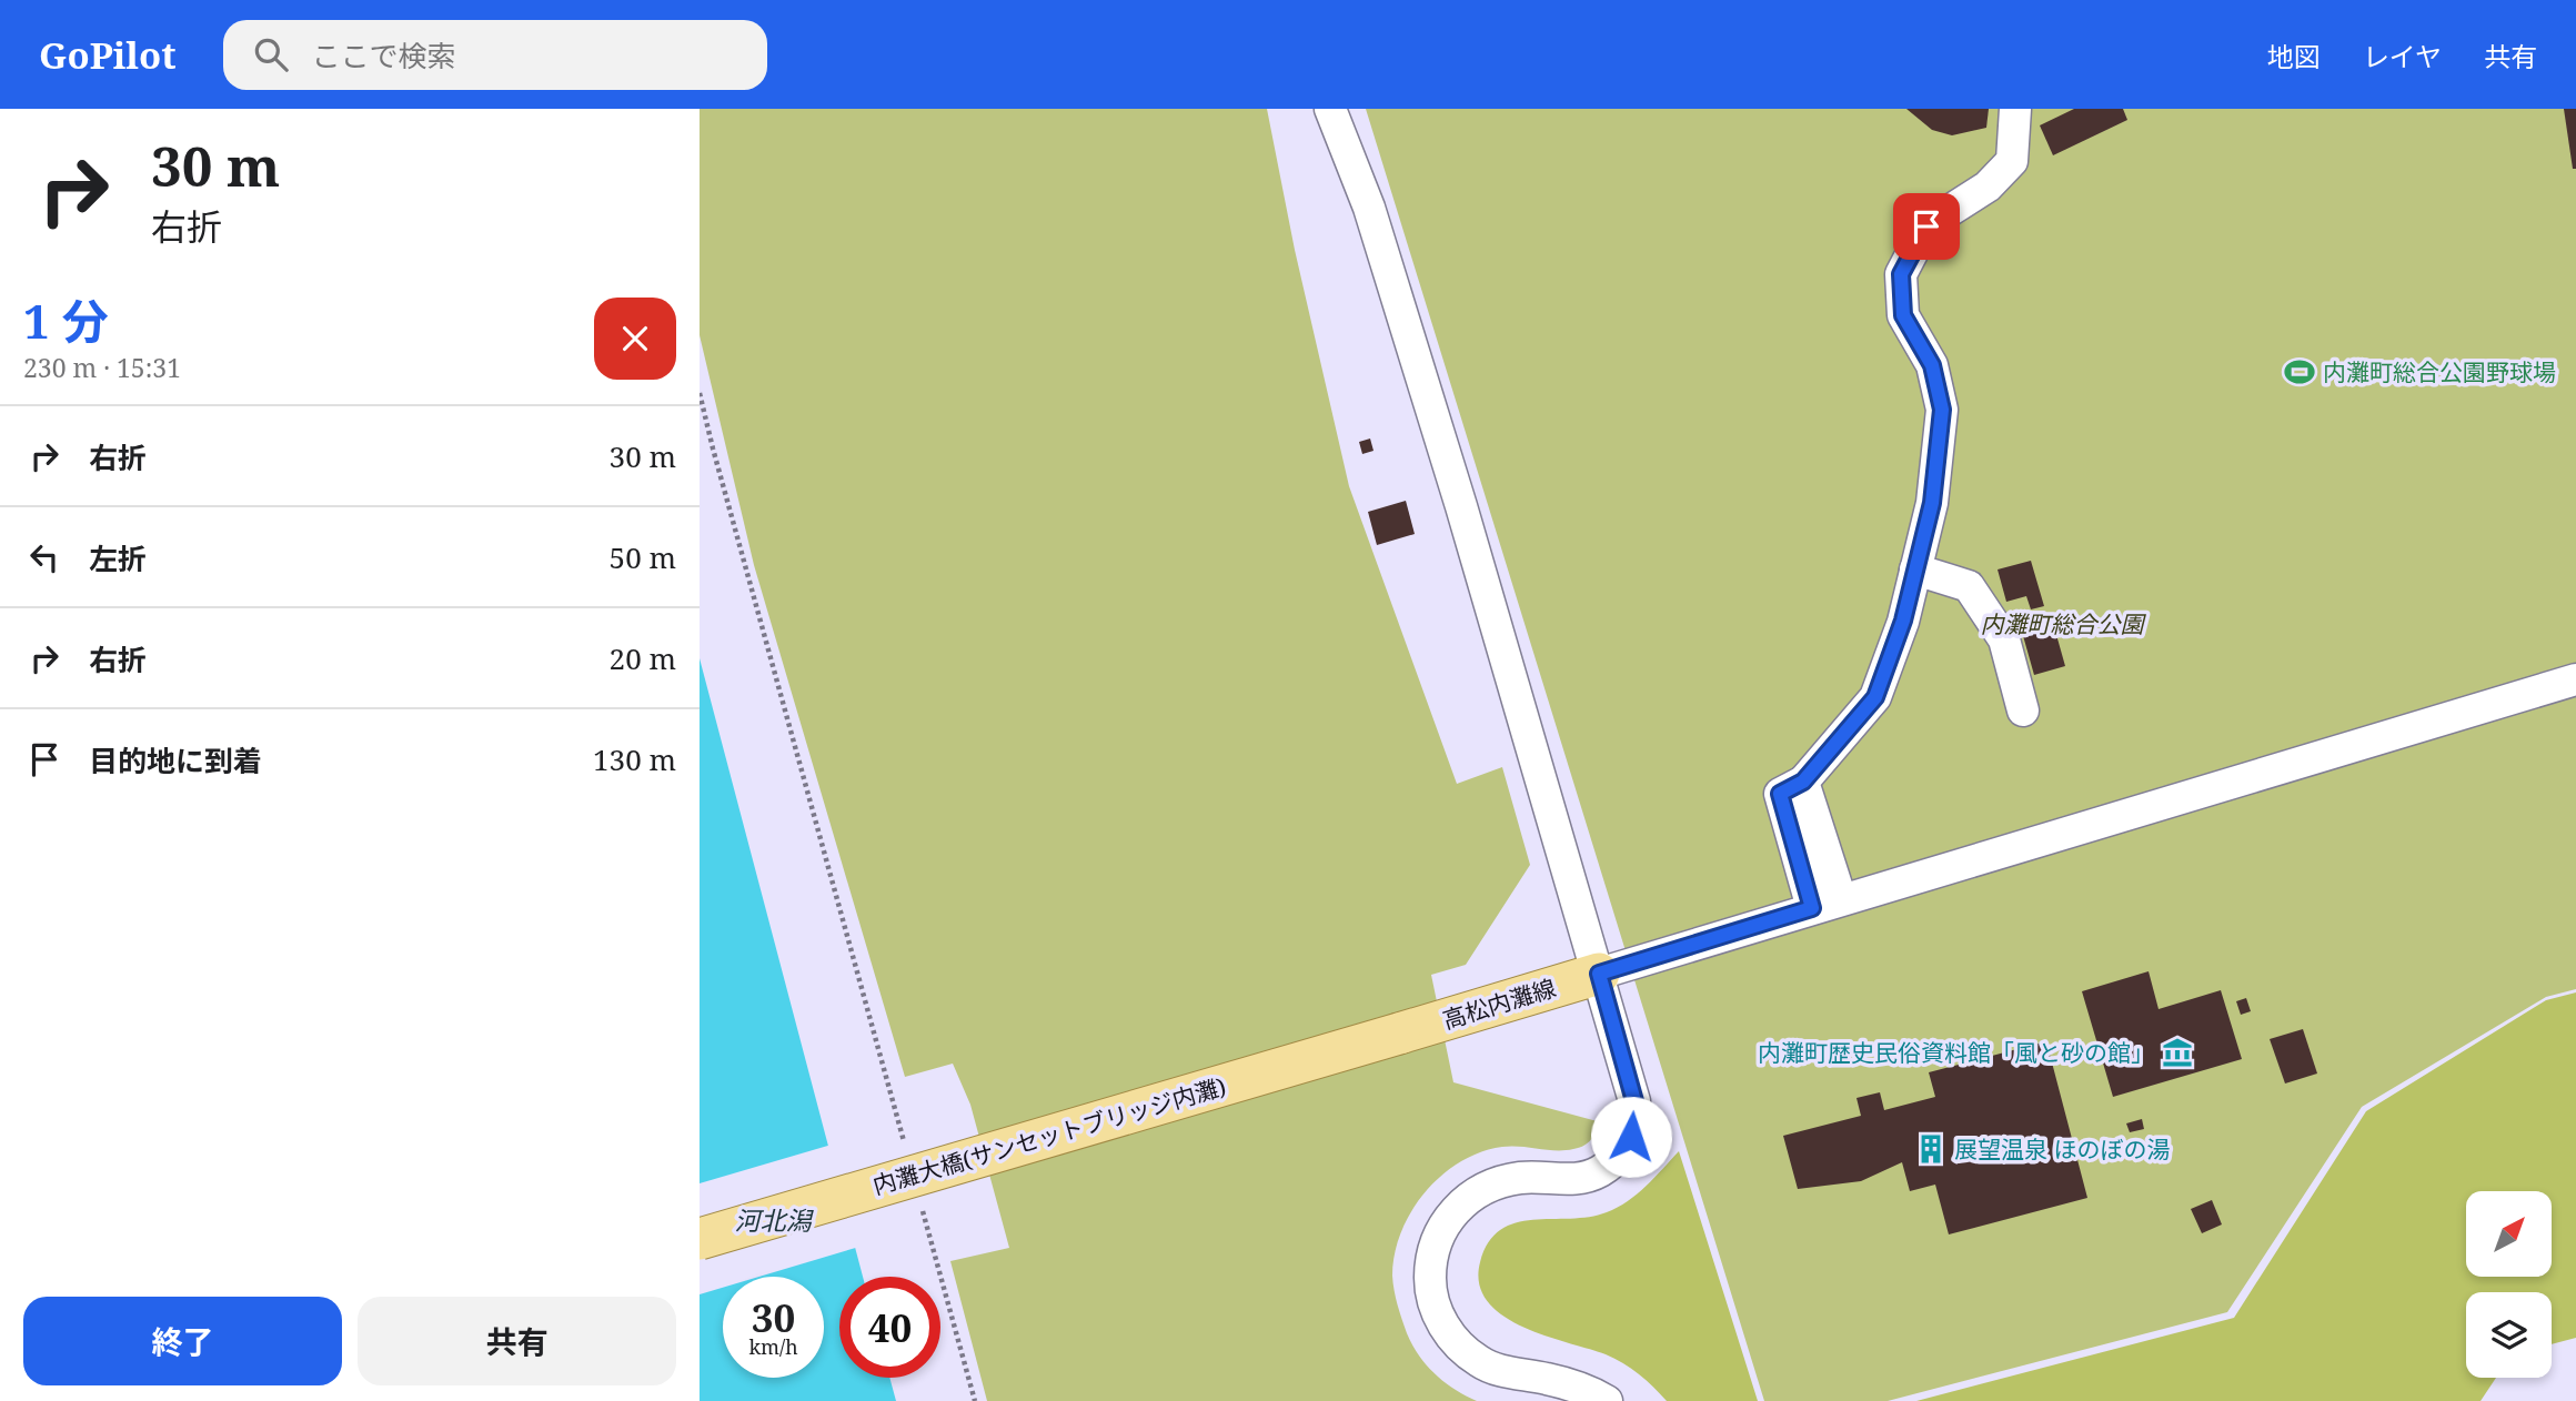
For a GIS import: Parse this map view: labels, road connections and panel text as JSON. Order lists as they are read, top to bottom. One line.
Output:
{"streets":{"main road":["高松内灘線","内灘大橋(サンセットブリッジ内灘)"]},"crossings":[["高松内灘線","内灘大橋(サンセットブリッジ内灘)"]],"water":["河北潟"],"parks":["内灘町総合公園"],"places":{"sports":["内灘町総合公園野球場"],"museum":["内灘町歴史民俗資料館「風と砂の館」"],"building":["展望温泉 ほのぼの湯"]},"north":"top right","page":{"header":"GoPilot","search":"ここで検索","nav":["地図","レイヤ","共有"],"turn":["30 m","右折"],"heading":["1 分","230 m · 15:31"],"list":[{"name":"右折","value":"30 m"},{"name":"左折","value":"50 m"},{"name":"右折","value":"20 m"},{"name":"目的地に到着","value":"130 m"}],"speed":"30 km/h","limit":"40","buttons":["終了","共有"]}}
